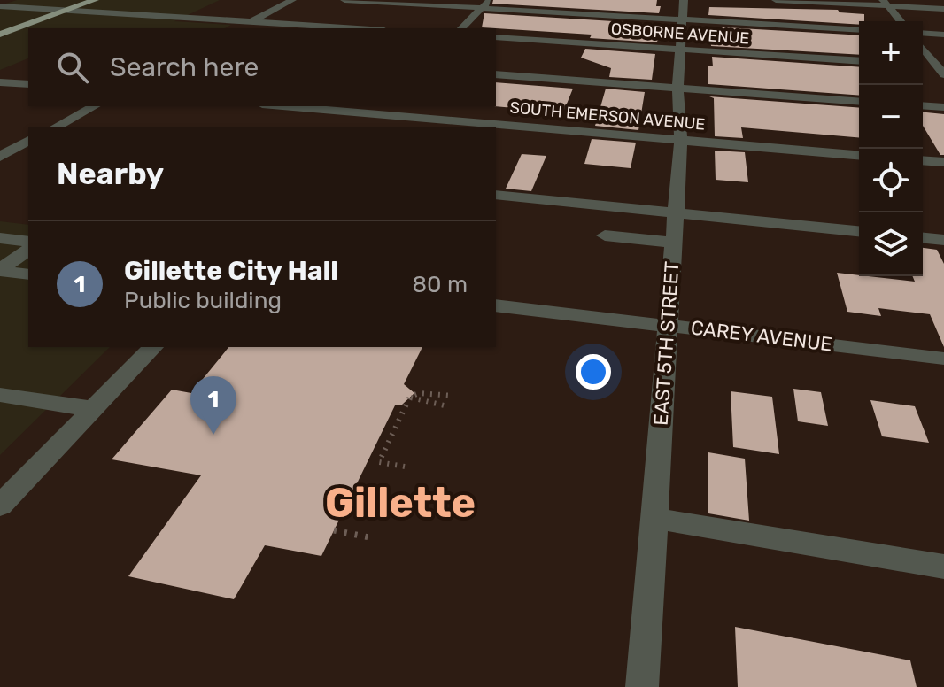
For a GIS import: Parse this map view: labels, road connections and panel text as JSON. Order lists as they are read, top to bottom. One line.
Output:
{"streets":{"street":["OSBORNE AVENUE","SOUTH EMERSON AVENUE","CAREY AVENUE","EAST 5TH STREET"]},"crossings":[["OSBORNE AVENUE","EAST 5TH STREET"],["SOUTH EMERSON AVENUE","EAST 5TH STREET"],["CAREY AVENUE","EAST 5TH STREET"]],"districts":["Gillette"],"page":{"map_buttons":["+","−"],"search":"Search here","heading":"Nearby","list":[{"mark":"1","name":"Gillette City Hall","note":"Public building","value":"80 m"}],"pins":"1"}}
